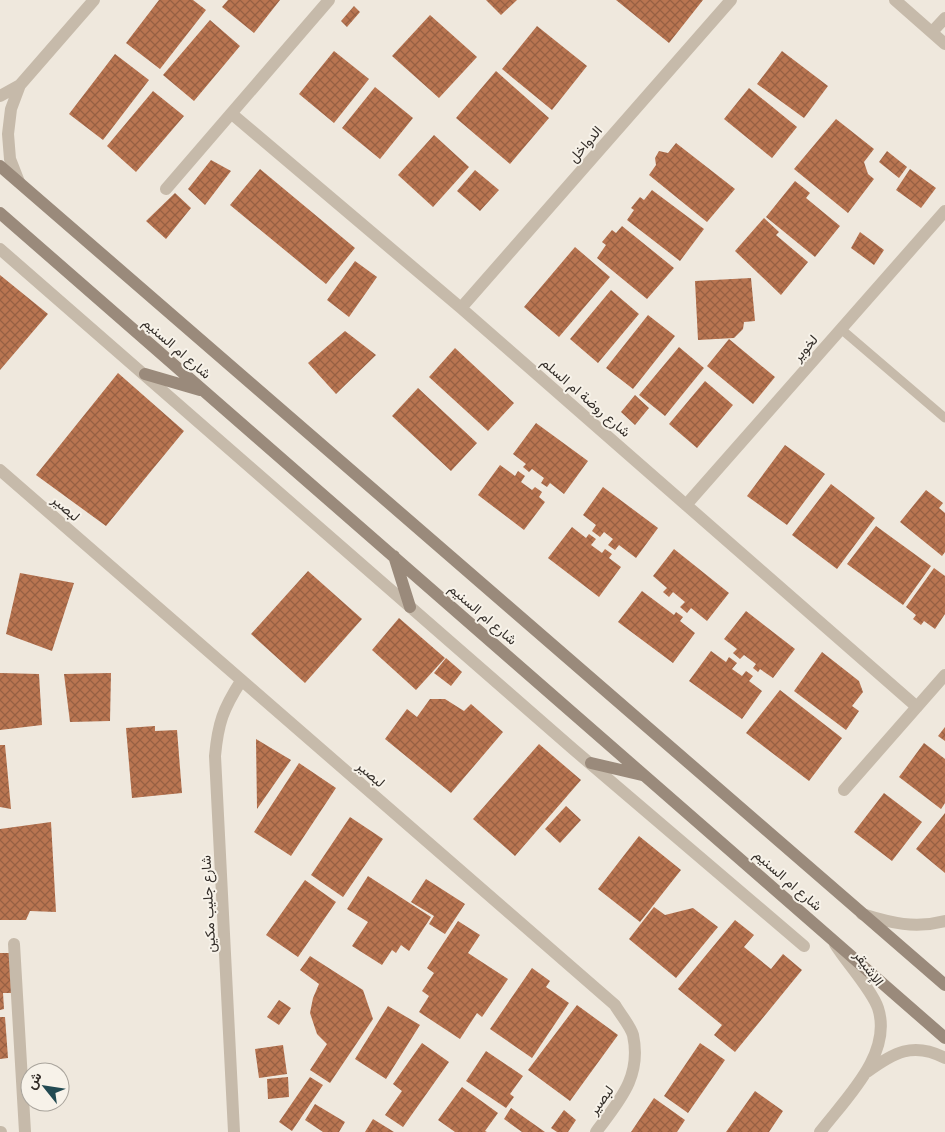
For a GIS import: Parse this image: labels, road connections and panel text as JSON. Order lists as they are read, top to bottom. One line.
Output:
{"streets":{"main road":["شارع ام السنيم"],"street":["الدواخل","لخوير","شارع روضة ام السلم","لبصير","شارع جليب مكين","الإشيقر"]},"crossings":[["الدواخل","شارع روضة ام السلم"],["شارع ام السنيم","الإشيقر"],["لخوير","شارع روضة ام السلم"],["لبصير","شارع جليب مكين"]],"north":"top left"}
